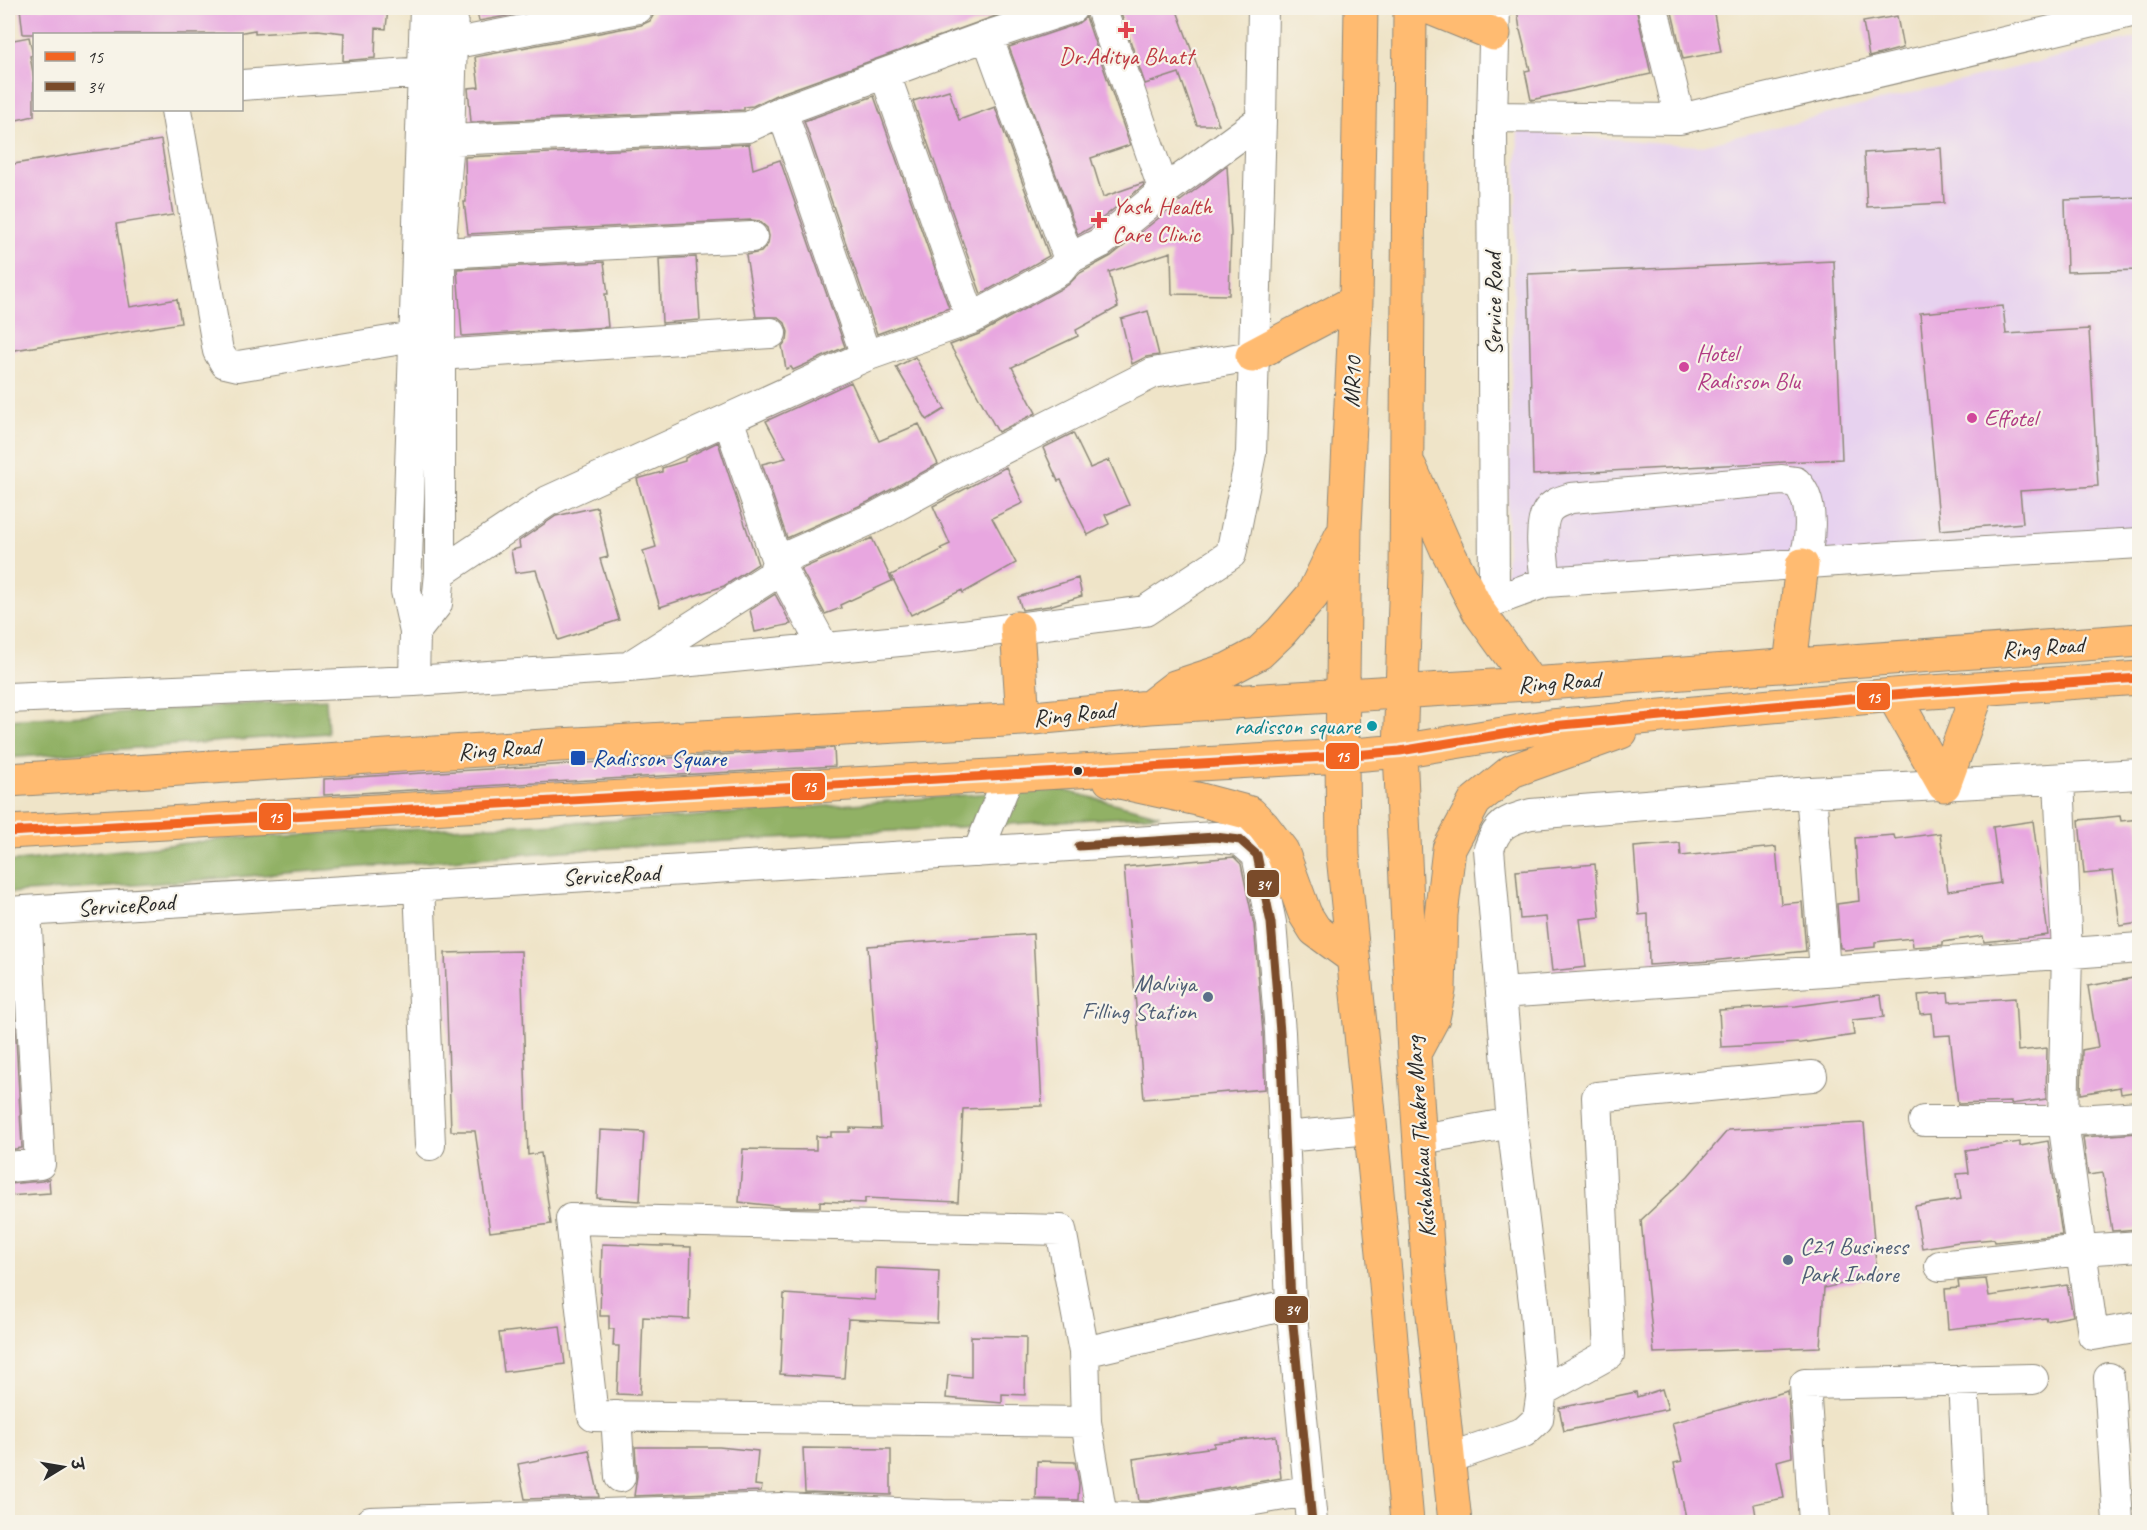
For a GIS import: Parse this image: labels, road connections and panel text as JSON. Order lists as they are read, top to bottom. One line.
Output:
{"streets":{"main road":["MR10","Ring Road","Kushabhau Thakre Marg"],"street":["Service Road","ServiceRoad"]},"crossings":[["MR10","Ring Road"],["MR10","Kushabhau Thakre Marg"],["Ring Road","Kushabhau Thakre Marg"]],"places":{"health":["Dr.Aditya Bhatt","Yash Health Care Clinic"],"other":["Hotel Radisson Blu","Effotel","radisson square","Malviya Filling Station","C21 Business Park Indore"],"transit":["Radisson Square"]},"lines":["transit line 15","transit line 34"],"legend":["15","34"],"north":"right"}
